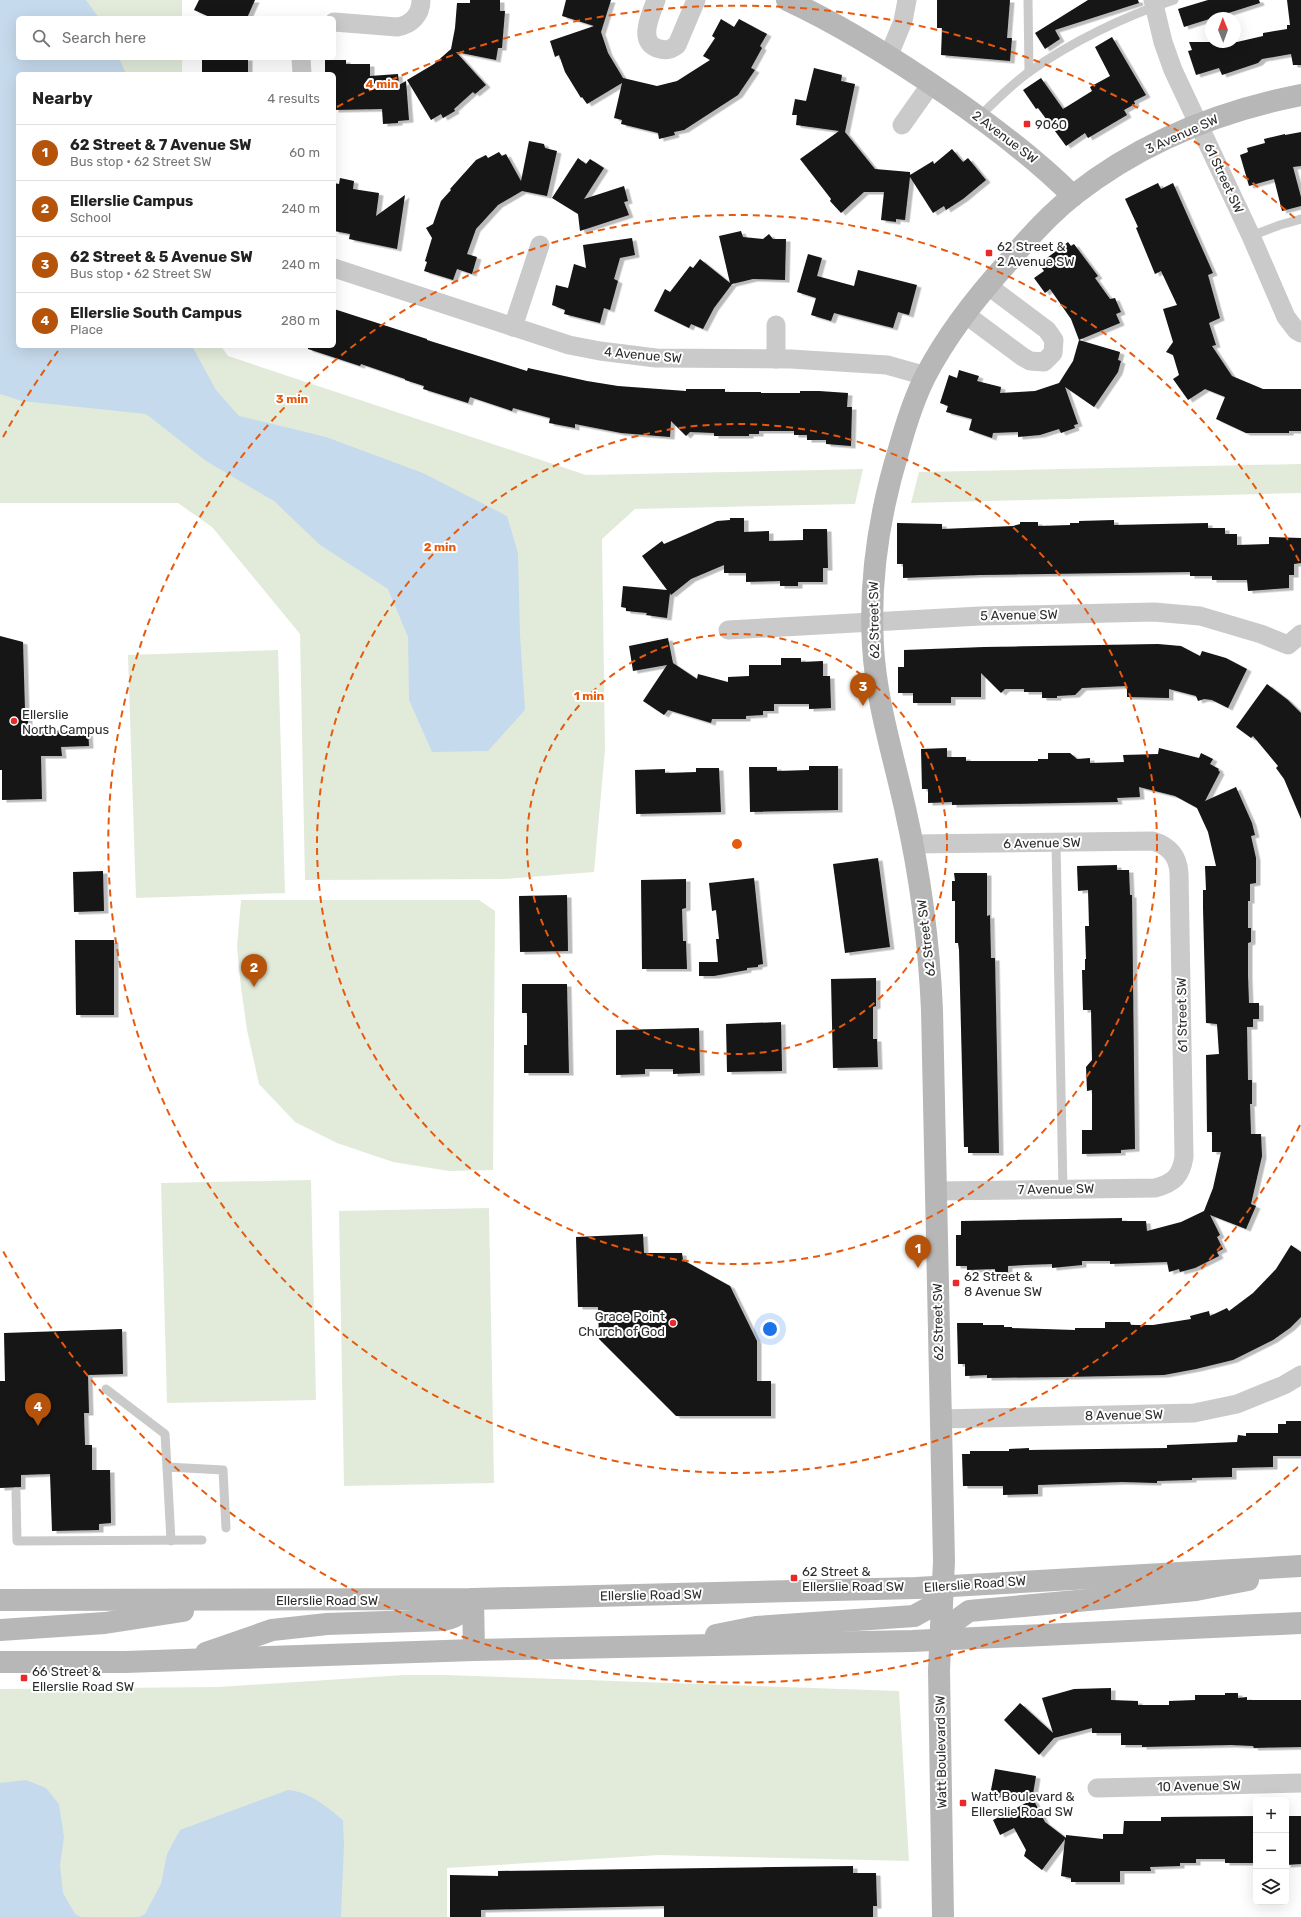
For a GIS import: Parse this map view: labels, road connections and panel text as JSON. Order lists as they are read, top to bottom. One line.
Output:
{"streets":{"main road":["3 Avenue SW","2 Avenue SW","62 Street SW","Ellerslie Road SW","Watt Boulevard SW"],"street":["61 Street SW","4 Avenue SW","5 Avenue SW","6 Avenue SW","7 Avenue SW","8 Avenue SW","10 Avenue SW"]},"crossings":[["3 Avenue SW","2 Avenue SW"],["3 Avenue SW","61 Street SW"],["3 Avenue SW","62 Street SW"],["2 Avenue SW","62 Street SW"],["61 Street SW","6 Avenue SW"],["61 Street SW","7 Avenue SW"],["4 Avenue SW","62 Street SW"],["5 Avenue SW","62 Street SW"],["62 Street SW","6 Avenue SW"],["62 Street SW","7 Avenue SW"],["62 Street SW","8 Avenue SW"],["62 Street SW","Ellerslie Road SW"],["62 Street SW","Watt Boulevard SW"],["Ellerslie Road SW","Watt Boulevard SW"]],"places":{"transit":["9060","62 Street & 2 Avenue SW","62 Street & 8 Avenue SW","62 Street & Ellerslie Road SW","66 Street & Ellerslie Road SW","Watt Boulevard & Ellerslie Road SW"],"other":["Ellerslie North Campus","Grace Point Church of God"]},"north":"top","page":{"search":"Search here","heading":["Nearby","4 results"],"list":[{"mark":"1","name":"62 Street & 7 Avenue SW","note":"Bus stop · 62 Street SW","value":"60 m"},{"mark":"2","name":"Ellerslie Campus","note":"School","value":"240 m"},{"mark":"3","name":"62 Street & 5 Avenue SW","note":"Bus stop · 62 Street SW","value":"240 m"},{"mark":"4","name":"Ellerslie South Campus","note":"Place","value":"280 m"}],"pins":["3","2","1","4"],"map_buttons":["+","−"]},"rings":["4 min","3 min","2 min","1 min"]}
